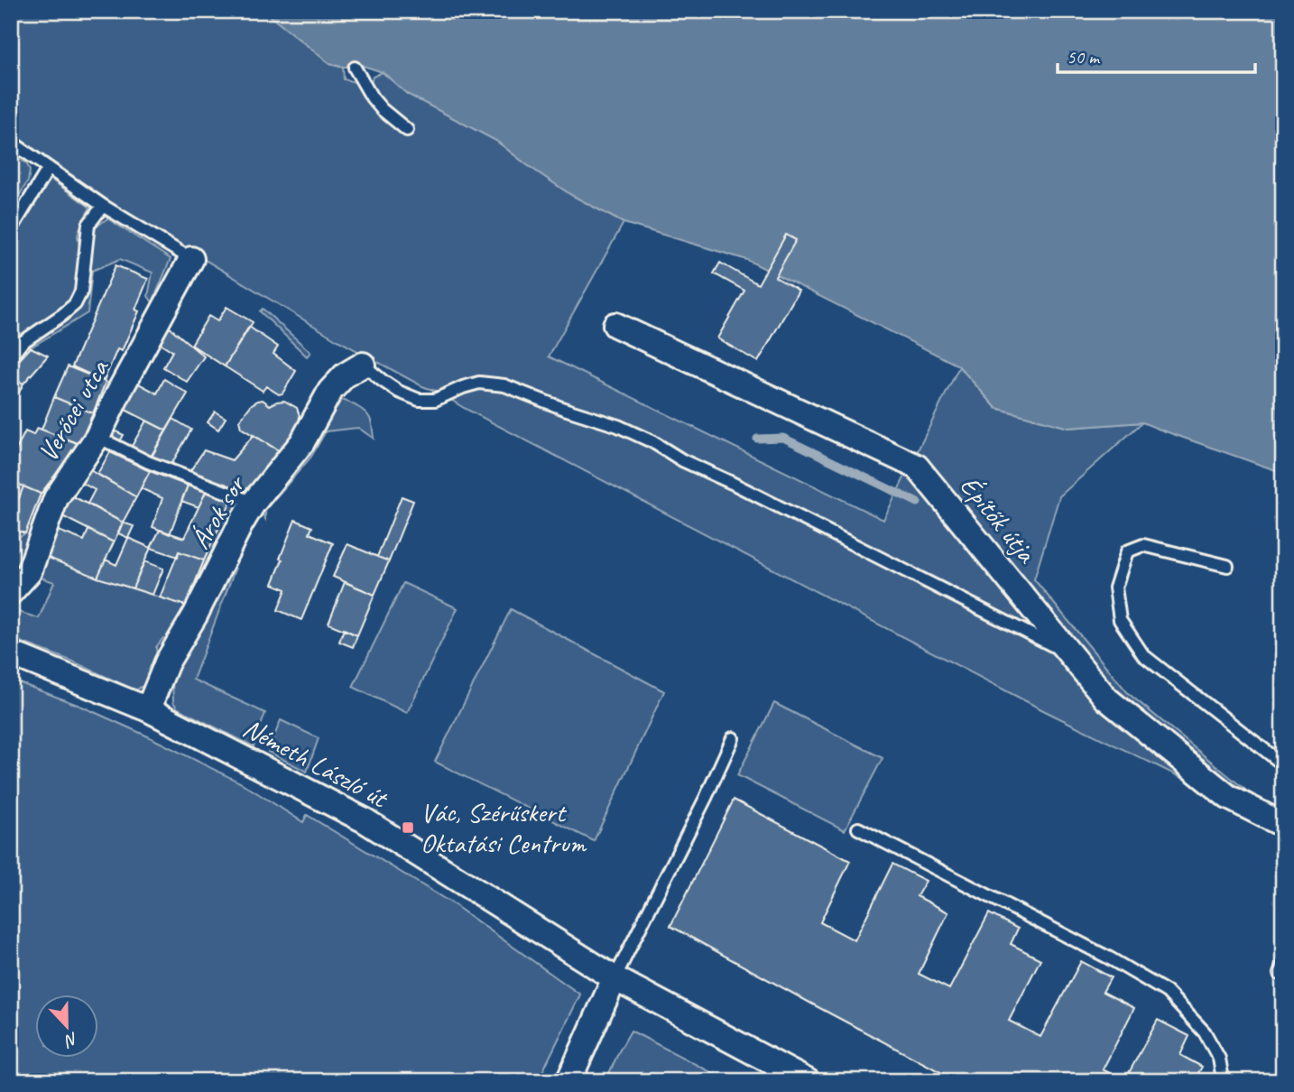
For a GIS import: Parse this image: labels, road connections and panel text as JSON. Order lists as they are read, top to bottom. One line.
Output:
{"streets":{"street":["Verőcei utca","Árok sor","Építők útja","Németh László út"]},"crossings":[["Árok sor","Németh László út"]],"places":{"transit":["Vác, Szérűskert Oktatási Centrum"]},"scale_bar":"50 m","north":"bottom"}
